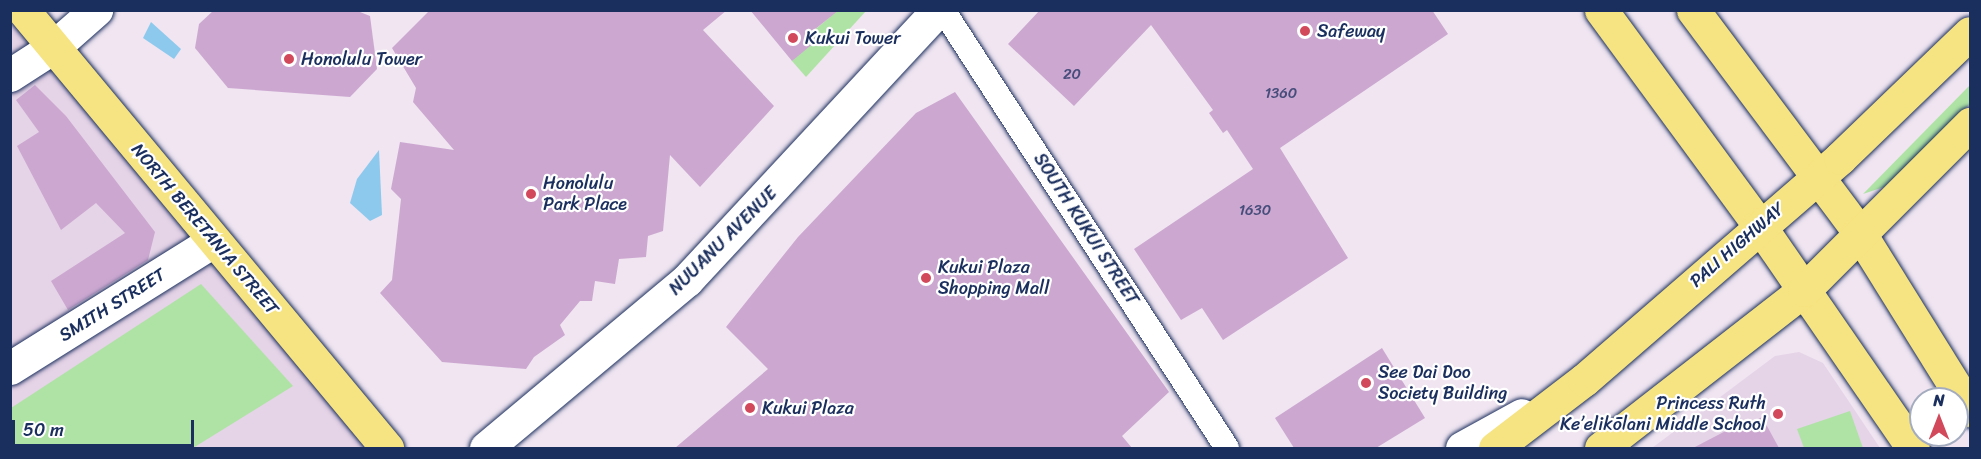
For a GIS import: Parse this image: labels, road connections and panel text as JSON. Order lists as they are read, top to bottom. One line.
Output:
{"streets":{"main road":["NORTH BERETANIA STREET","NUUANU AVENUE","PALI HIGHWAY","SMITH STREET"],"street":["SOUTH KUKUI STREET"]},"crossings":[["NORTH BERETANIA STREET","SMITH STREET"]],"places":["Safeway","Kukui Tower","Honolulu Tower","Honolulu Park Place","Kukui Plaza Shopping Mall","See Dai Doo Society Building","Kukui Plaza","Princess Ruth Ke’elikōlani Middle School"],"house_numbers":["20","1360","1630"],"scale_bar":"50 m","north":"top"}
